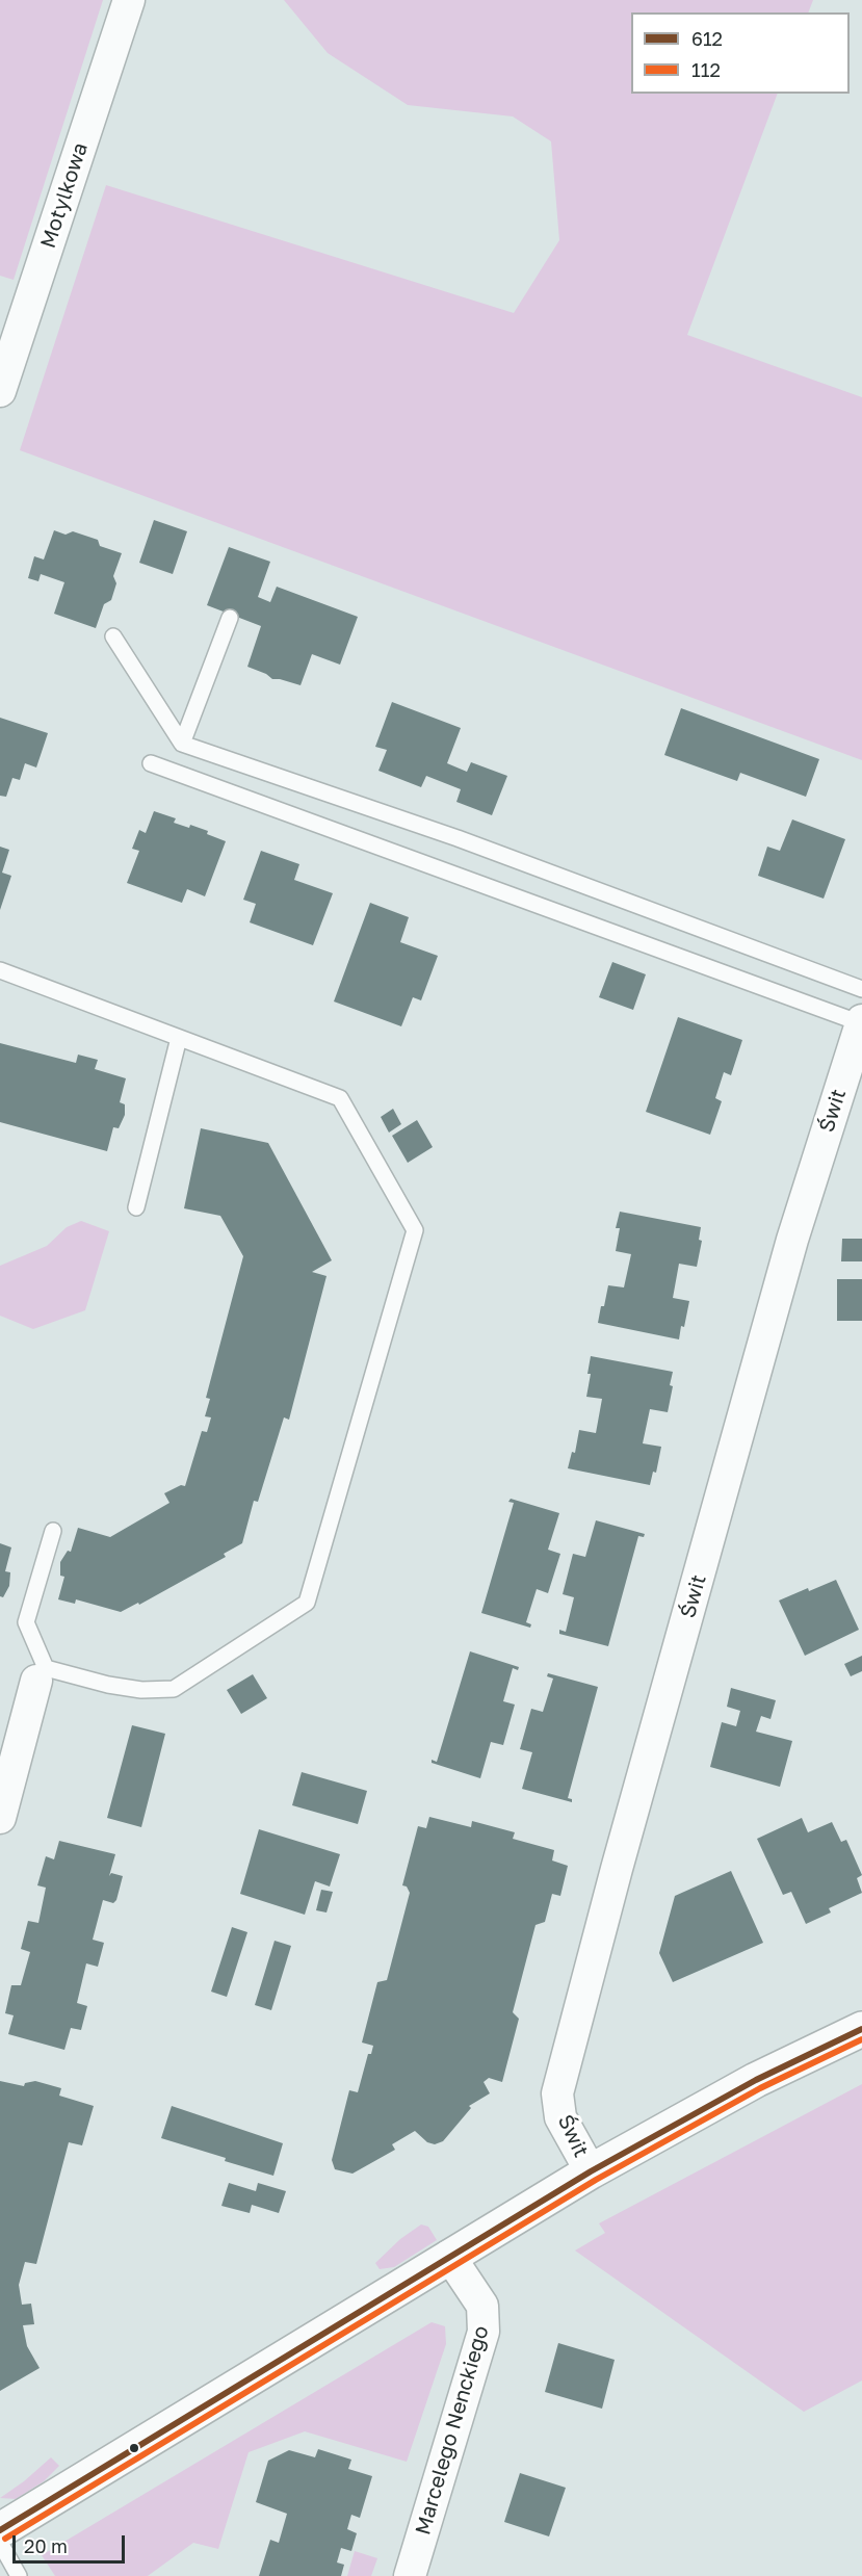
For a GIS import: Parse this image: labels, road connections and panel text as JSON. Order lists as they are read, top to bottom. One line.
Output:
{"streets":{"street":["Motylkowa","Świt","Marcelego Nenckiego"]},"lines":["transit line 612","transit line 112"],"legend":["612","112"],"scale_bar":"20 m"}
